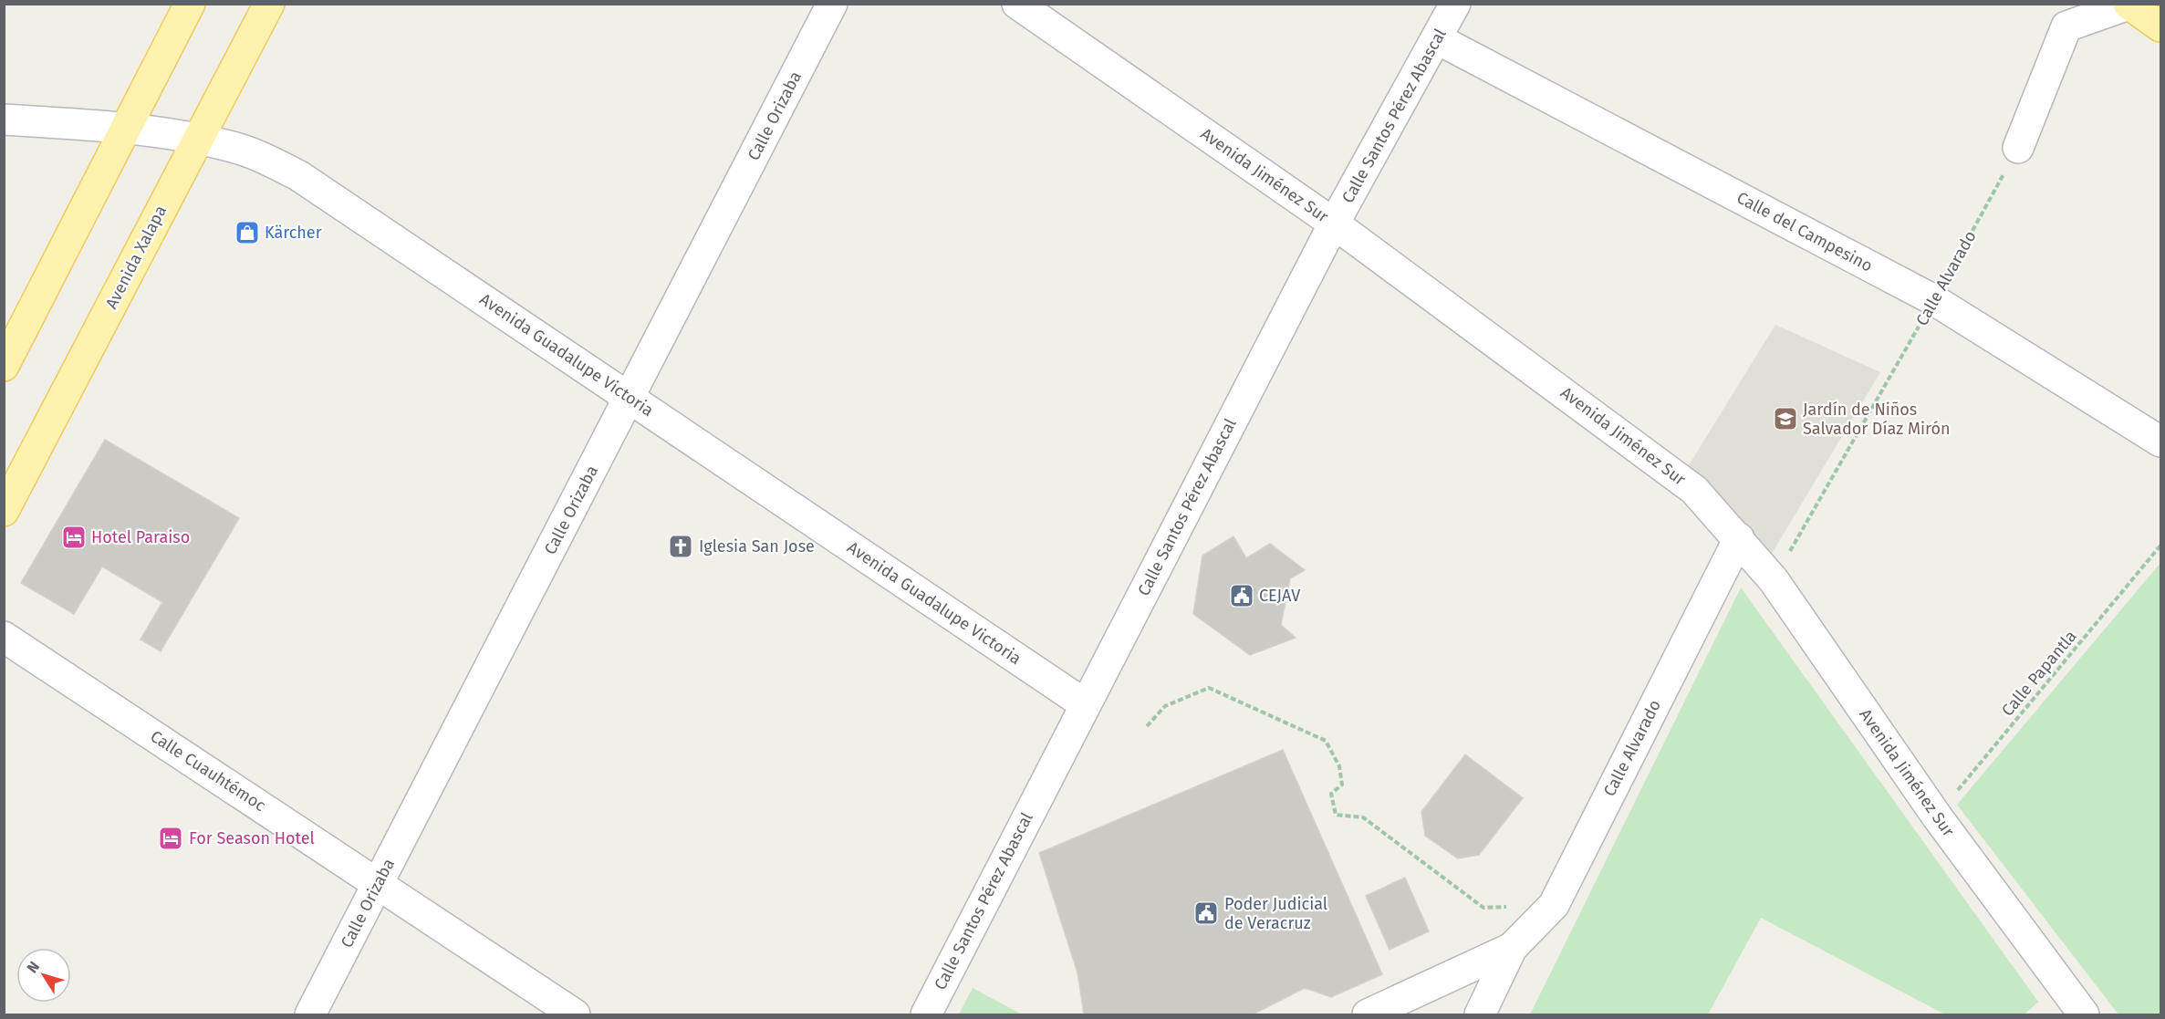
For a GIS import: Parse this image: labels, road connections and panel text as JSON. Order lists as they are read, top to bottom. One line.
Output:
{"streets":{"main road":["Avenida Xalapa"],"street":["Calle Orizaba","Calle Santos Pérez Abascal","Avenida Jiménez Sur","Calle del Campesino","Calle Alvarado","Avenida Guadalupe Victoria","Calle Cuauhtémoc"],"path":["Calle Papantla"]},"crossings":[["Calle Orizaba","Avenida Guadalupe Victoria"],["Calle Orizaba","Calle Cuauhtémoc"],["Calle Santos Pérez Abascal","Avenida Jiménez Sur"],["Calle Santos Pérez Abascal","Calle del Campesino"],["Calle Santos Pérez Abascal","Avenida Guadalupe Victoria"],["Avenida Jiménez Sur","Calle Alvarado"],["Avenida Jiménez Sur","Calle Papantla"],["Calle del Campesino","Calle Alvarado"],["Avenida Xalapa","Avenida Guadalupe Victoria"]],"places":{"shop":["Kärcher"],"school or university":["Jardín de Niños Salvador Díaz Mirón"],"hotel":["Hotel Paraiso","For Season Hotel"],"church":["Iglesia San Jose"],"public building":["CEJAV","Poder Judicial de Veracruz"]},"north":"top left"}
